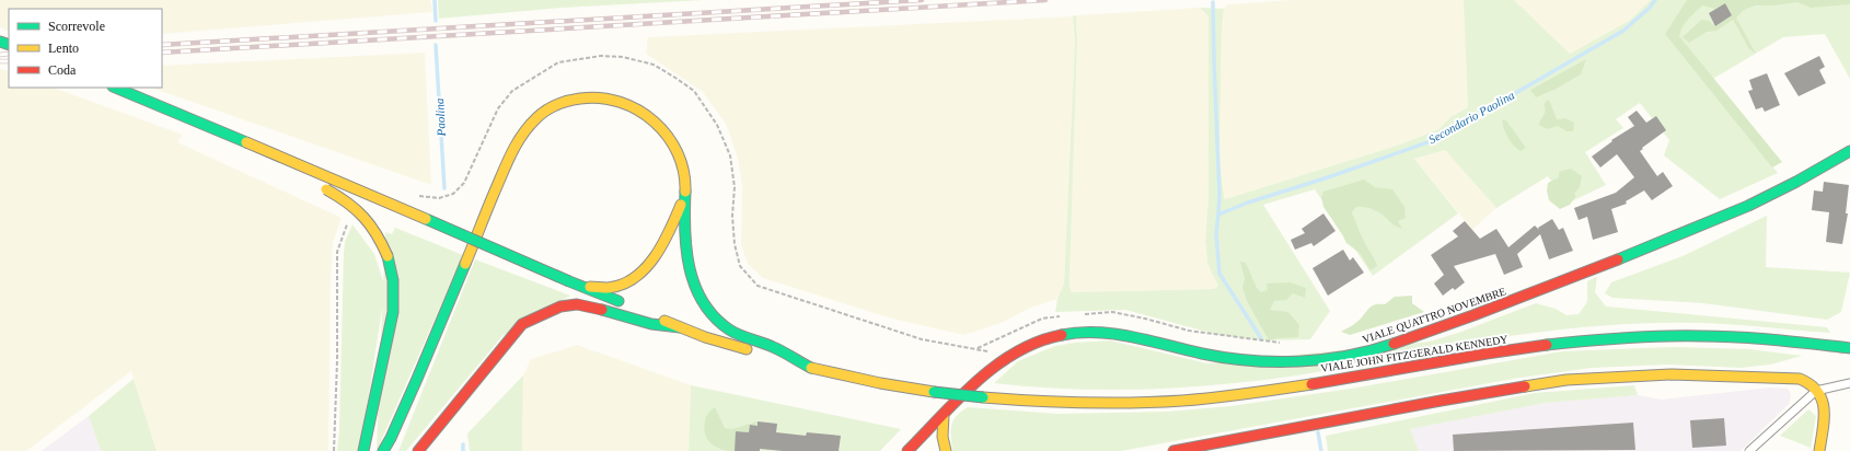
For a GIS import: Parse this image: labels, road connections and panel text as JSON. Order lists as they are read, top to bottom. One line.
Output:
{"streets":{"main road":["VIALE QUATTRO NOVEMBRE","VIALE JOHN FITZGERALD KENNEDY"]},"water":["Paolina","Secondario Paolina"],"legend":["Scorrevole","Lento","Coda"]}
